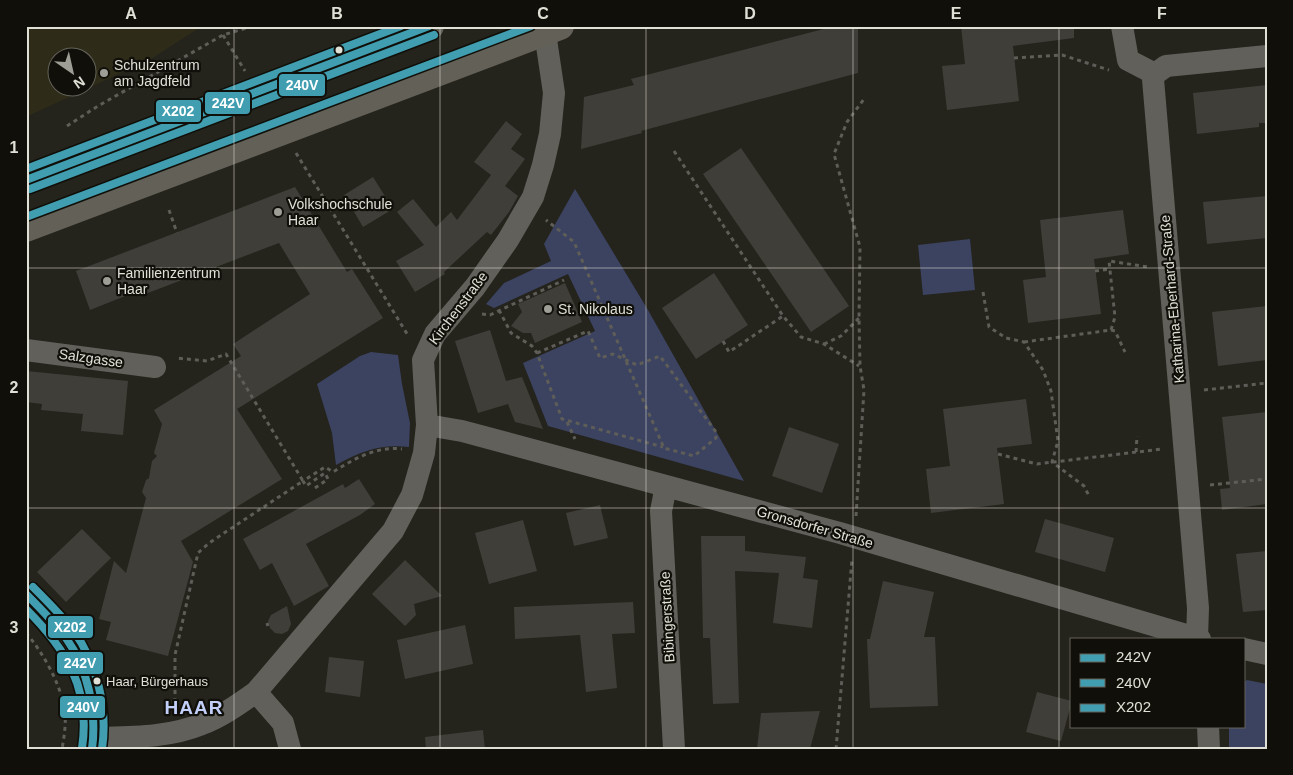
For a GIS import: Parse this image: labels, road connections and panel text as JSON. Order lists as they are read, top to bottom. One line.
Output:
{"streets":{"street":["Katharina-Eberhard-Straße","Kirchenstraße","Salzgasse","Gronsdorfer Straße","Bibingerstraße"]},"crossings":[["Kirchenstraße","Gronsdorfer Straße"],["Gronsdorfer Straße","Bibingerstraße"]],"districts":["HAAR"],"places":["Schulzentrum am Jagdfeld","Volkshochschule Haar","Familienzentrum Haar","St. Nikolaus","Haar, Bürgerhaus"],"lines":["transit line 242V","transit line X202","transit line 240V"],"legend":["242V","240V","X202"],"north":"bottom right","grid":{"columns":["A","B","C","D","E","F"],"rows":["1","2","3"]}}
